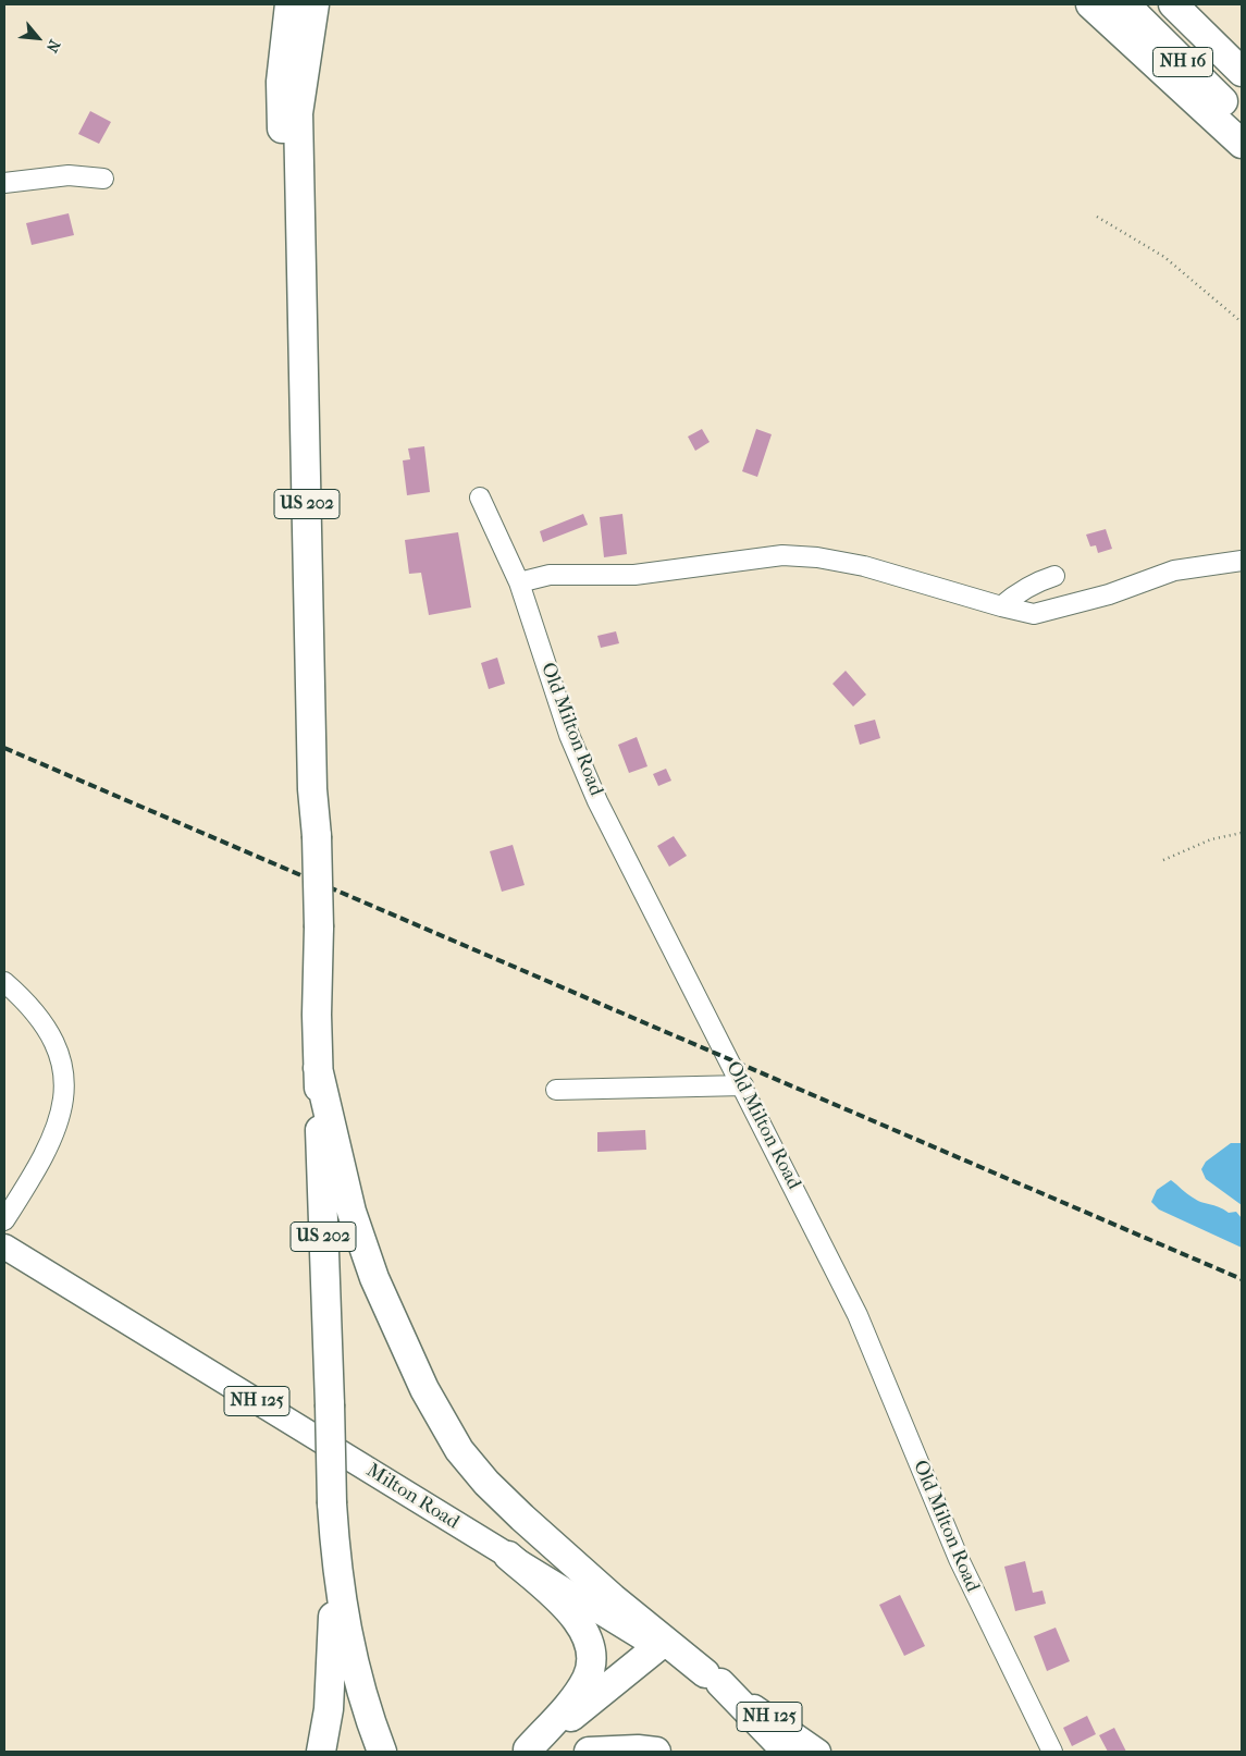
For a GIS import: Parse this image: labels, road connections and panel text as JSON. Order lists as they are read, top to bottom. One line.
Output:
{"streets":{"highway":["NH 16","US 202"],"main road":["NH 125","Milton Road"],"street":["Old Milton Road"]},"north":"bottom right"}
